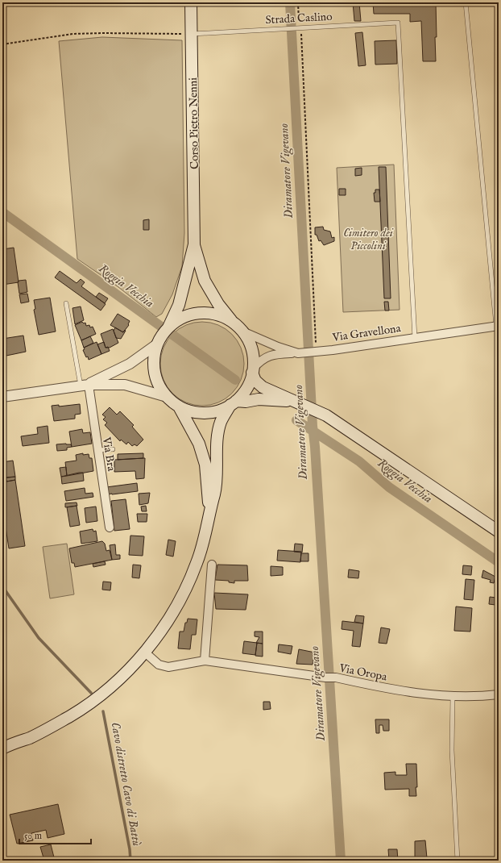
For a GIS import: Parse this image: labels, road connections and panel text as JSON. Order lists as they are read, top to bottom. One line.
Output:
{"streets":{"main road":["Corso Pietro Nenni"],"street":["Via Gravellona","Via Bra","Via Oropa"],"lane":["Strada Caslino"]},"crossings":[["Strada Caslino","Corso Pietro Nenni"],["Strada Caslino","Via Gravellona"],["Corso Pietro Nenni","Via Gravellona"]],"water":["Diramatore Vigevano","Roggia Vecchia","Cavo distretto Cavo di Battù"],"parks":["Cimitero dei Piccolini"],"scale_bar":"50 m"}
